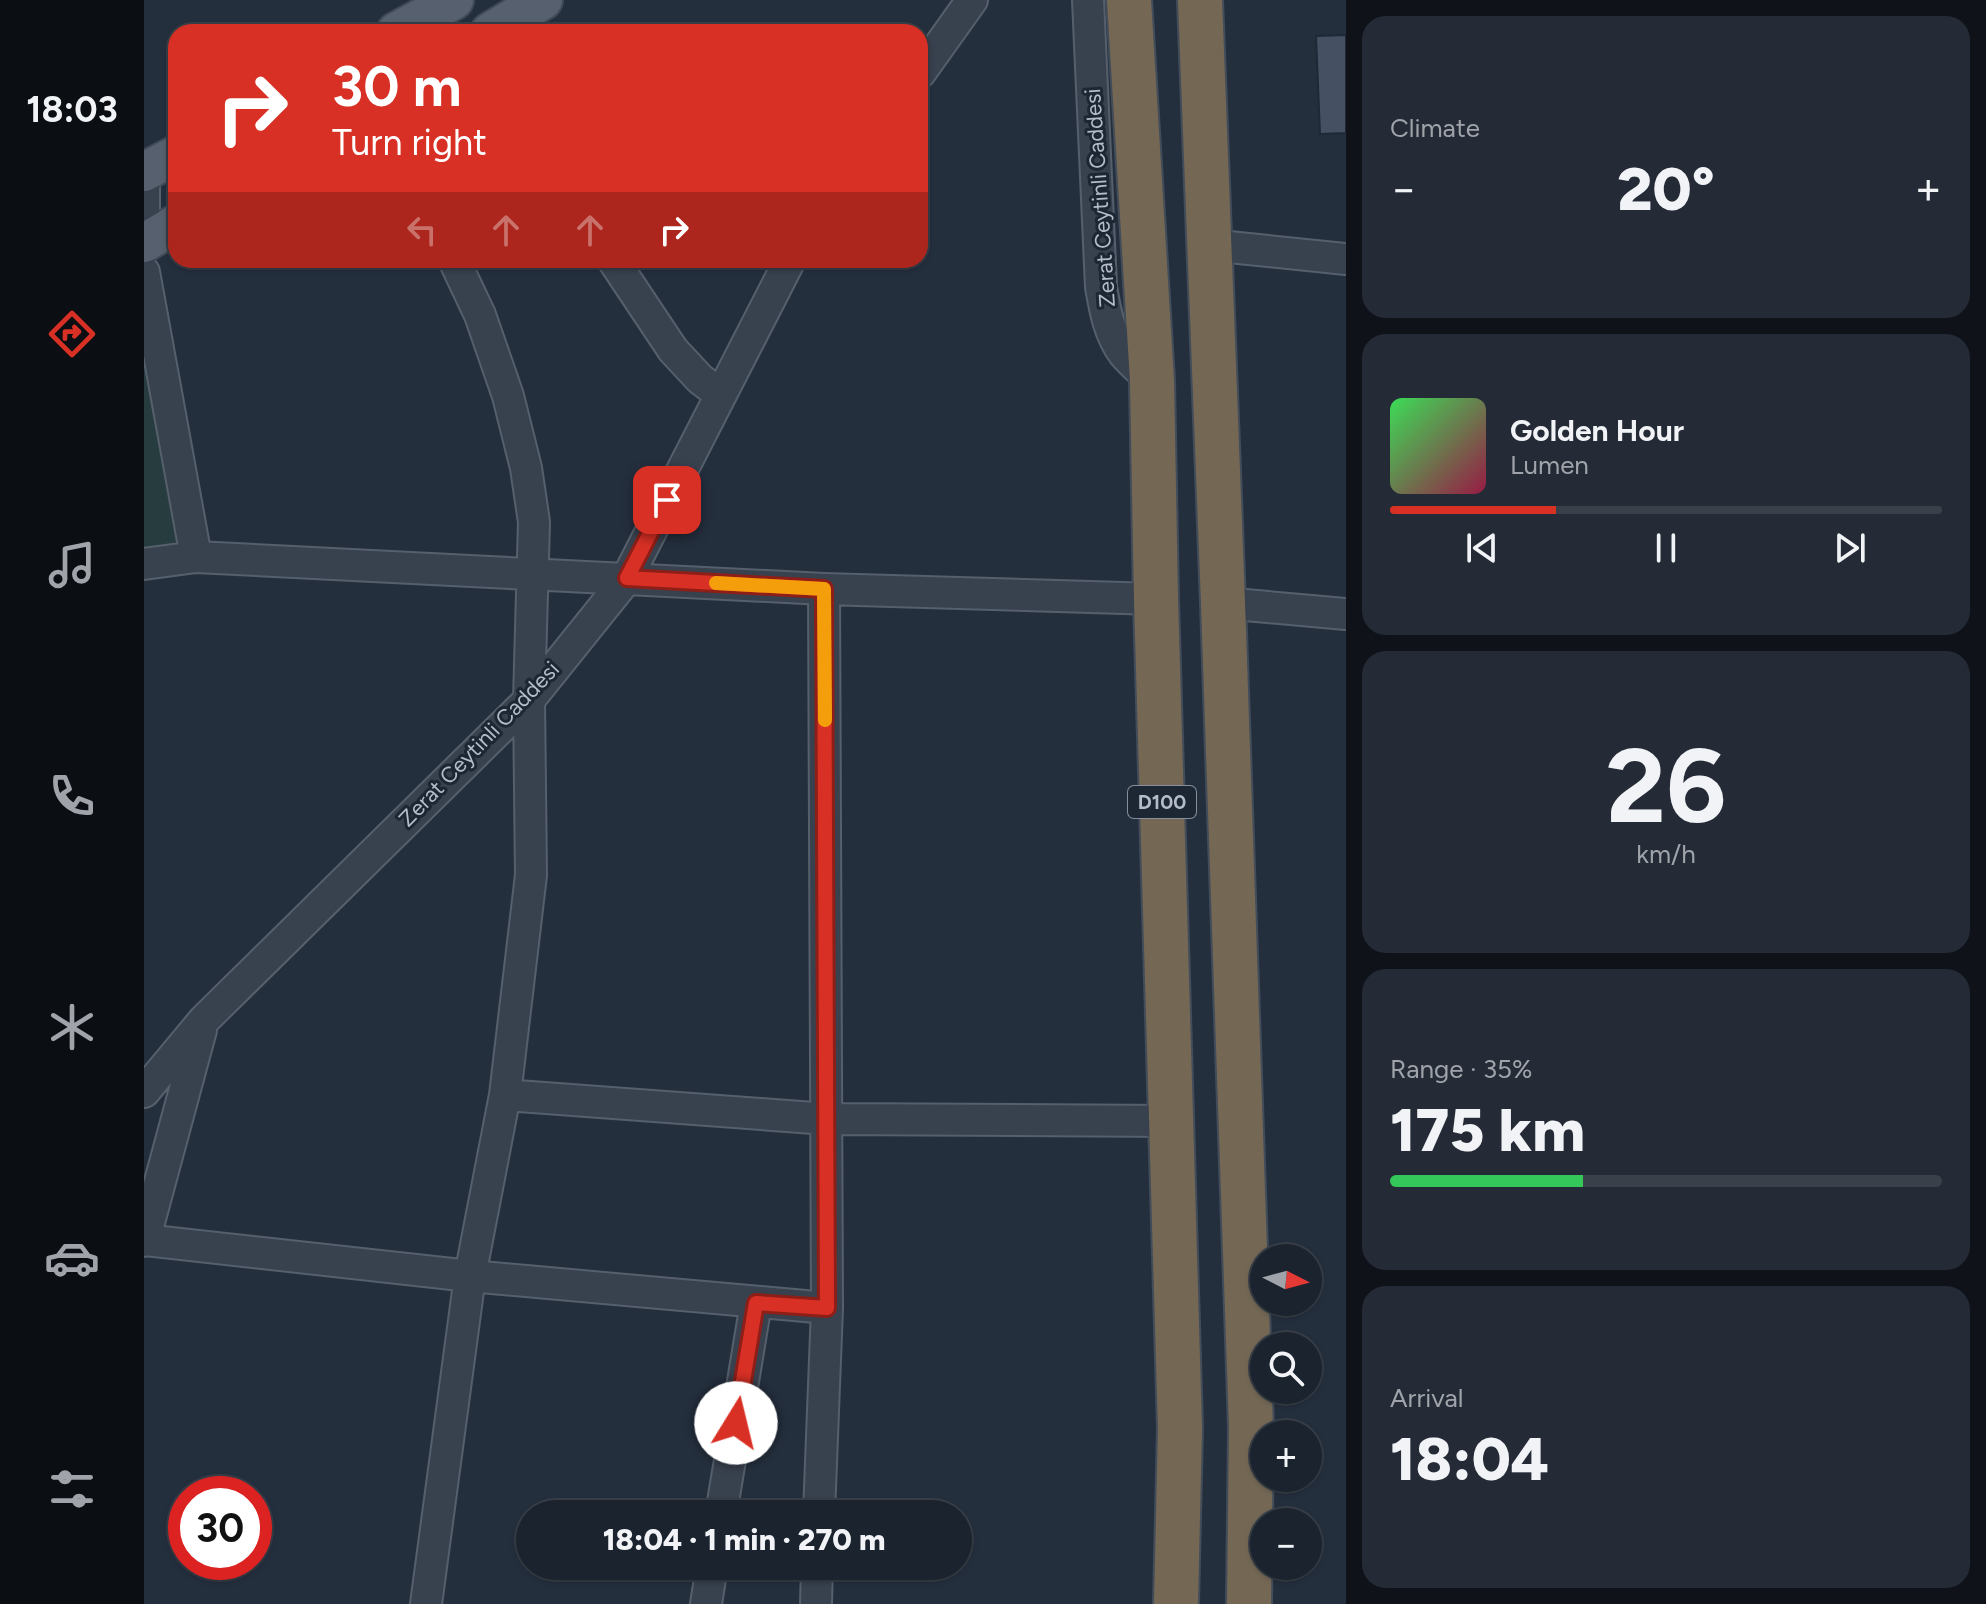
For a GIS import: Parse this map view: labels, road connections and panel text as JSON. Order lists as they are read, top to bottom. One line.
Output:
{"streets":{"highway":["D100"],"street":["Zerat Ceytinli Caddesi"]},"crossings":[["Zerat Ceytinli Caddesi","D100"]],"north":"right","page":{"tabs":"18:03","tile":["Climate",["26","km/h"],["Range · 35%","175 km"],["Arrival","18:04"]],"turn":["30 m","Turn right"],"heat":["−","20°","+"],"song":["Golden Hour","Lumen"],"map_buttons":["+","−"],"limit":"30","trip":"18:04 · 1 min · 270 m"}}
